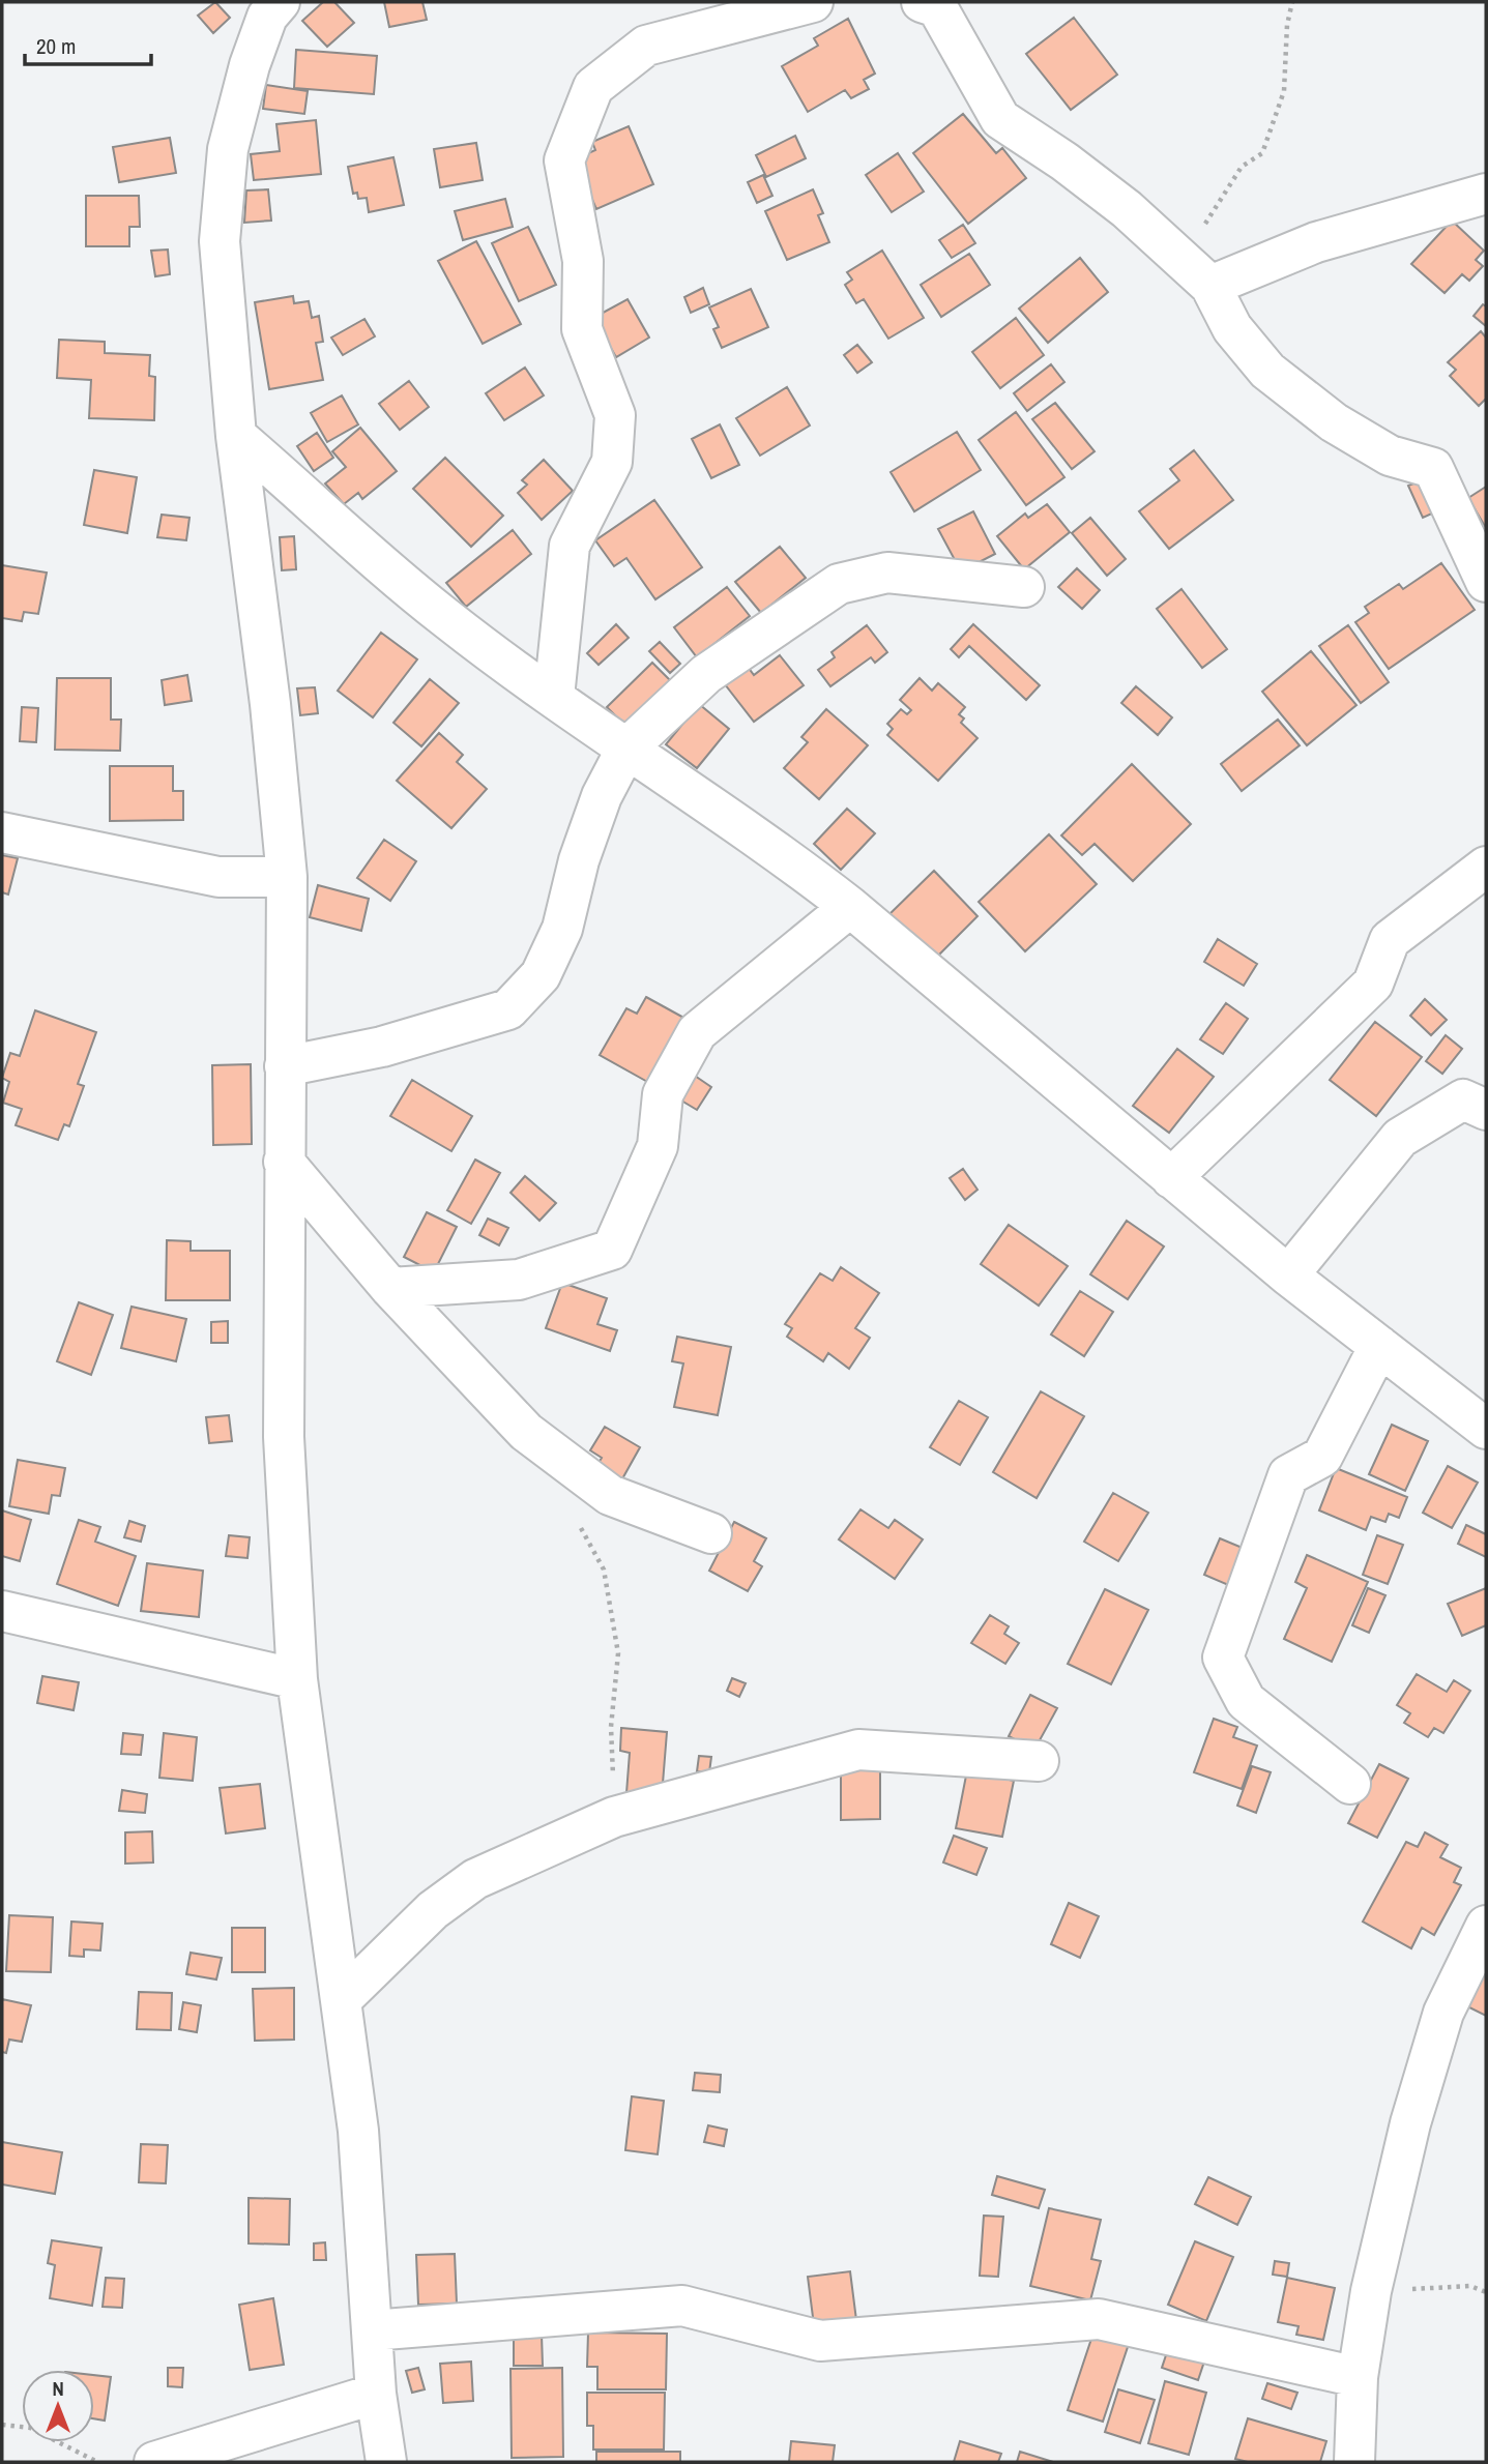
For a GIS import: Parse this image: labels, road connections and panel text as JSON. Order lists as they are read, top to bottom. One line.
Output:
{"scale_bar":"20 m","north":"top"}
